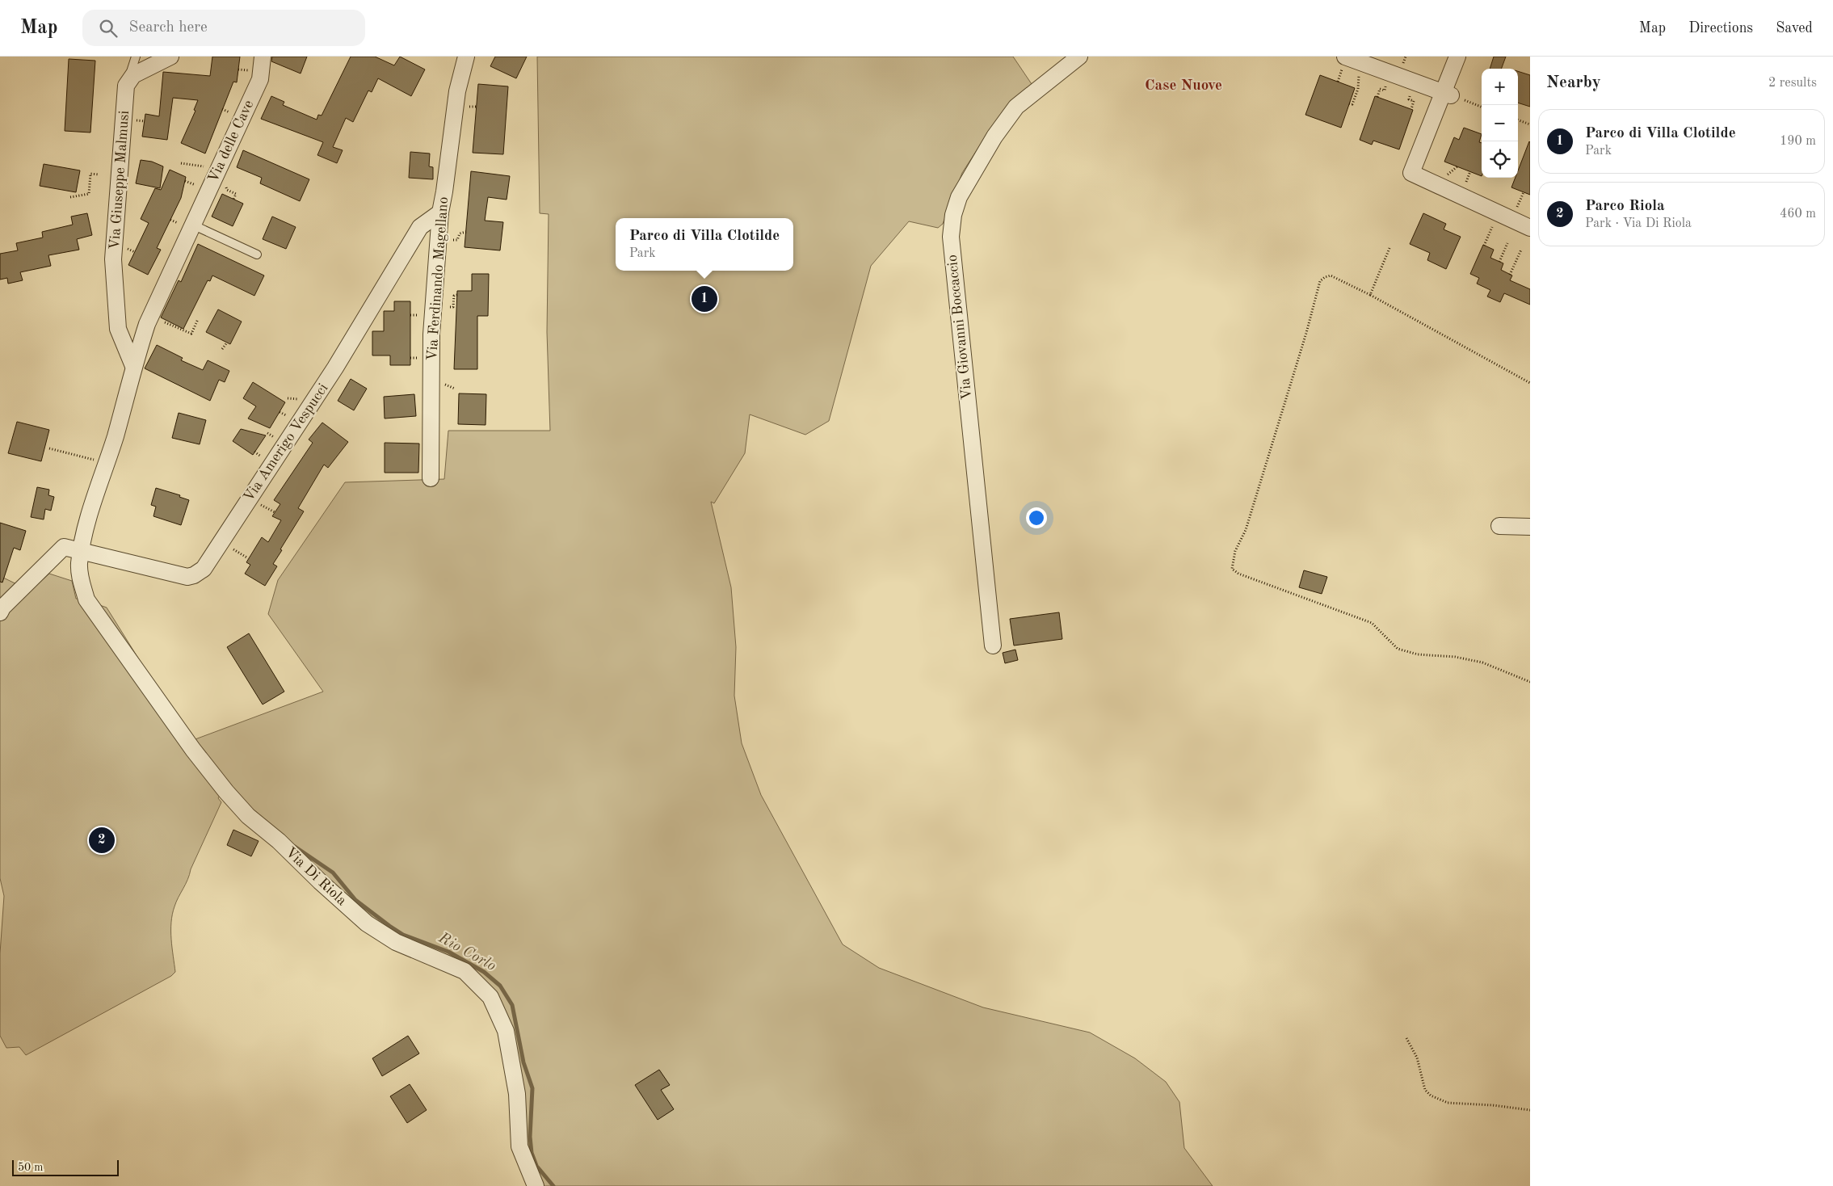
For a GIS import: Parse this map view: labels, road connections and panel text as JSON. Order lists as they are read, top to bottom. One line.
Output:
{"streets":{"street":["Via delle Cave","Via Giuseppe Malmusi","Via Ferdinando Magellano","Via Giovanni Boccaccio","Via Amerigo Vespucci","Via Di Riola"]},"crossings":[["Via Ferdinando Magellano","Via Amerigo Vespucci"],["Via Amerigo Vespucci","Via Di Riola"]],"districts":["Case Nuove"],"water":["Rio Corlo"],"scale_bar":"50 m","page":{"header":"Map","search":"Search here","nav":["Map","Directions","Saved"],"heading":["Nearby","2 results"],"map_buttons":["+","−"],"list":[{"mark":"1","name":"Parco di Villa Clotilde","note":"Park","value":"190 m"},{"mark":"2","name":"Parco Riola","note":"Park · Via Di Riola","value":"460 m"}],"popup":["Parco di Villa Clotilde","Park"],"pins":["1","2"],"scale":"50 m"}}
